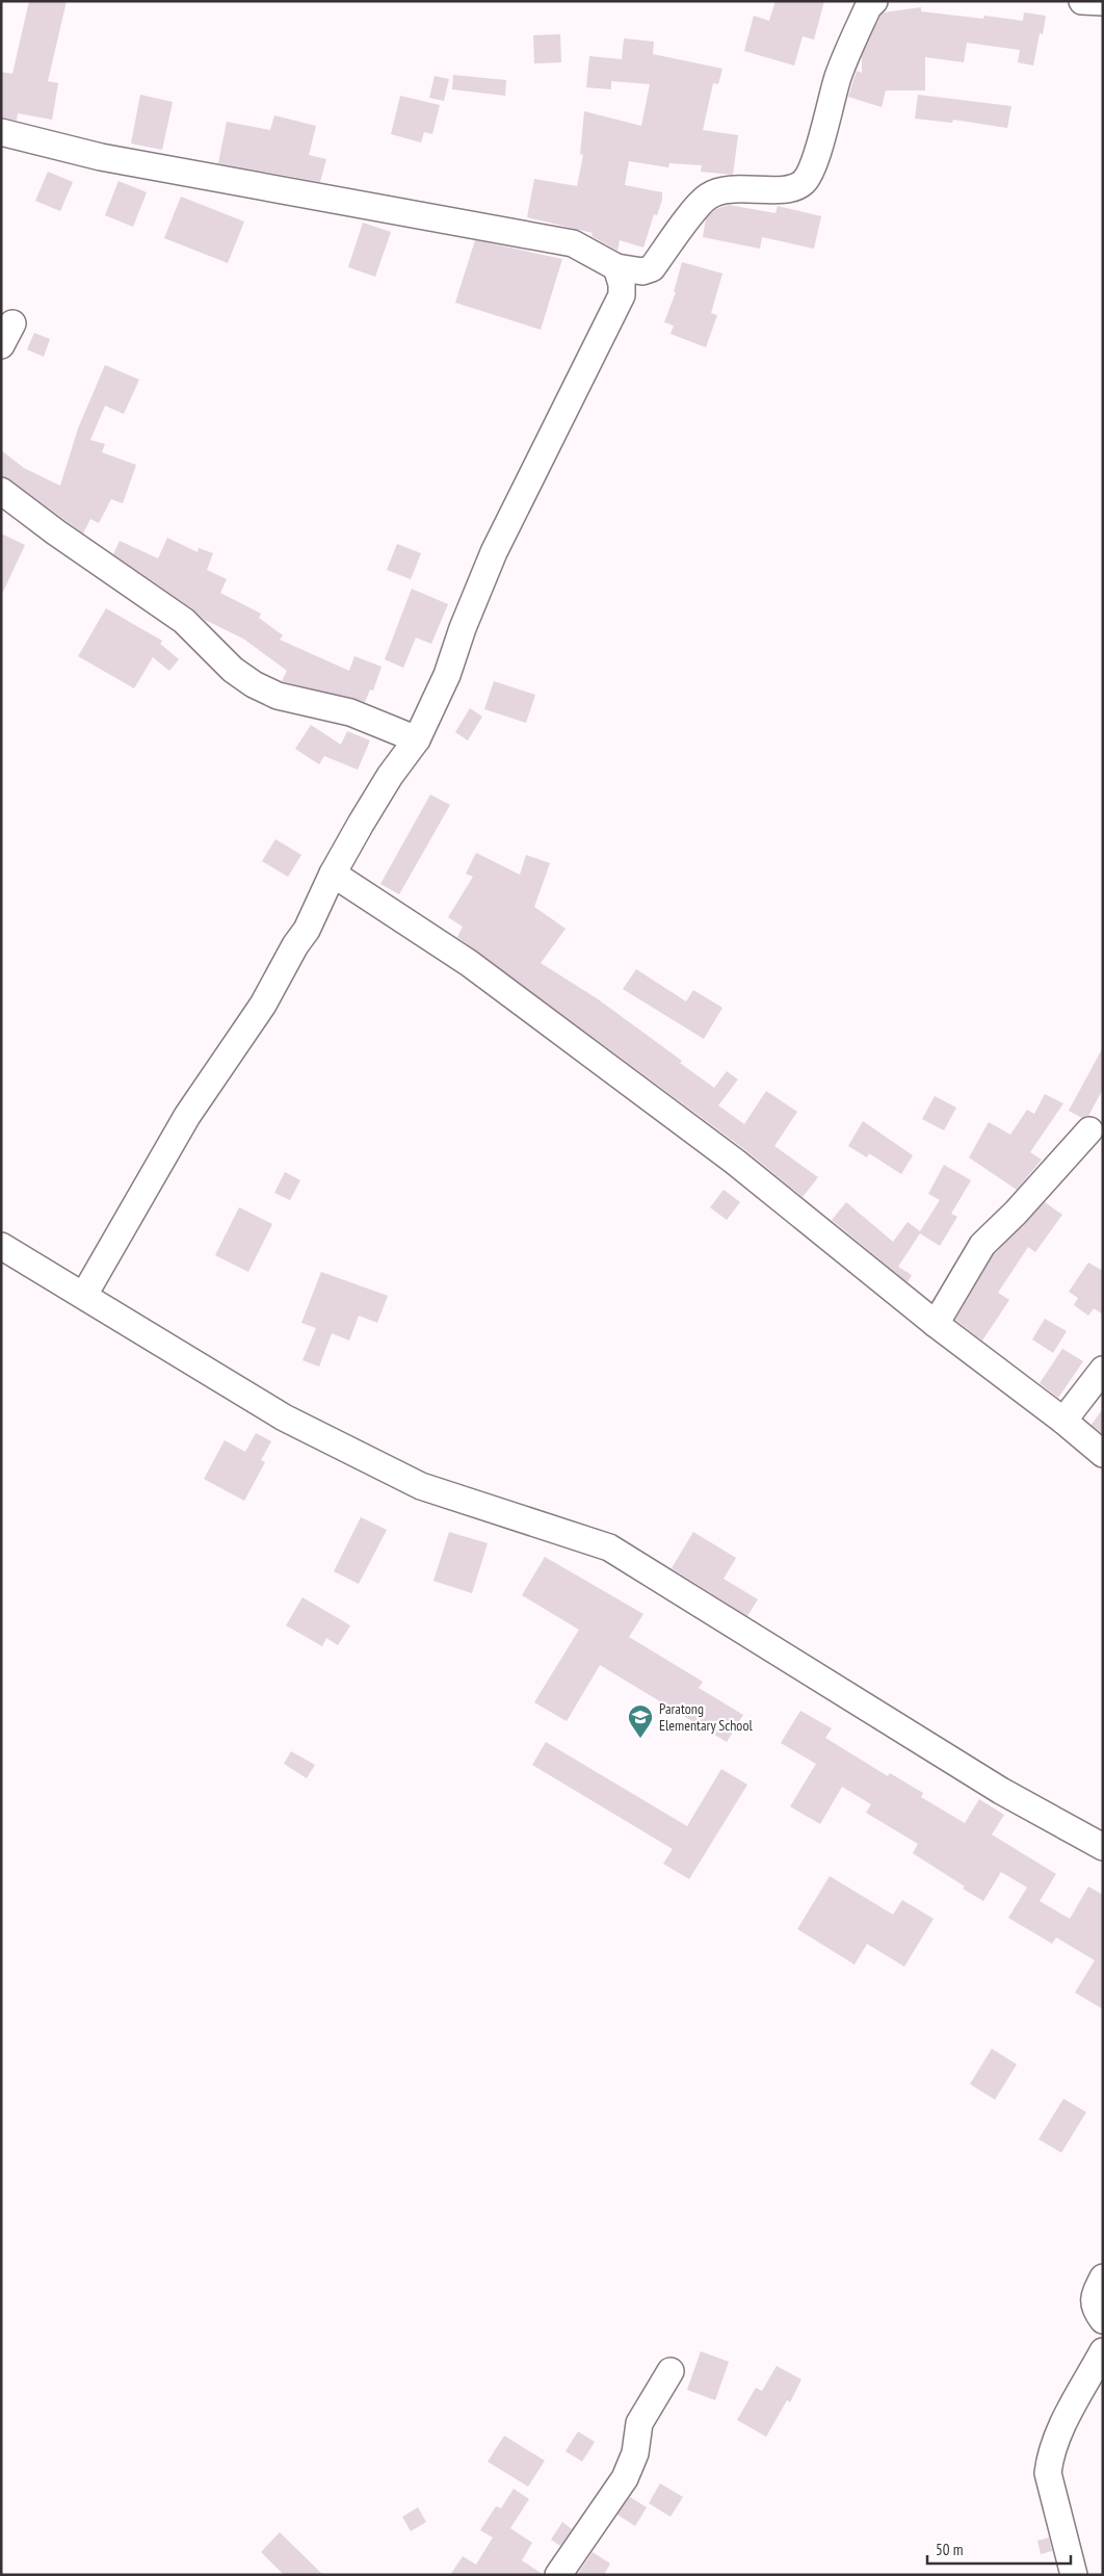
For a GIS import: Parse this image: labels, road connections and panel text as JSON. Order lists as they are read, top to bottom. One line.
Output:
{"places":{"school or university":["Paratong Elementary School"]},"scale_bar":"50 m"}
